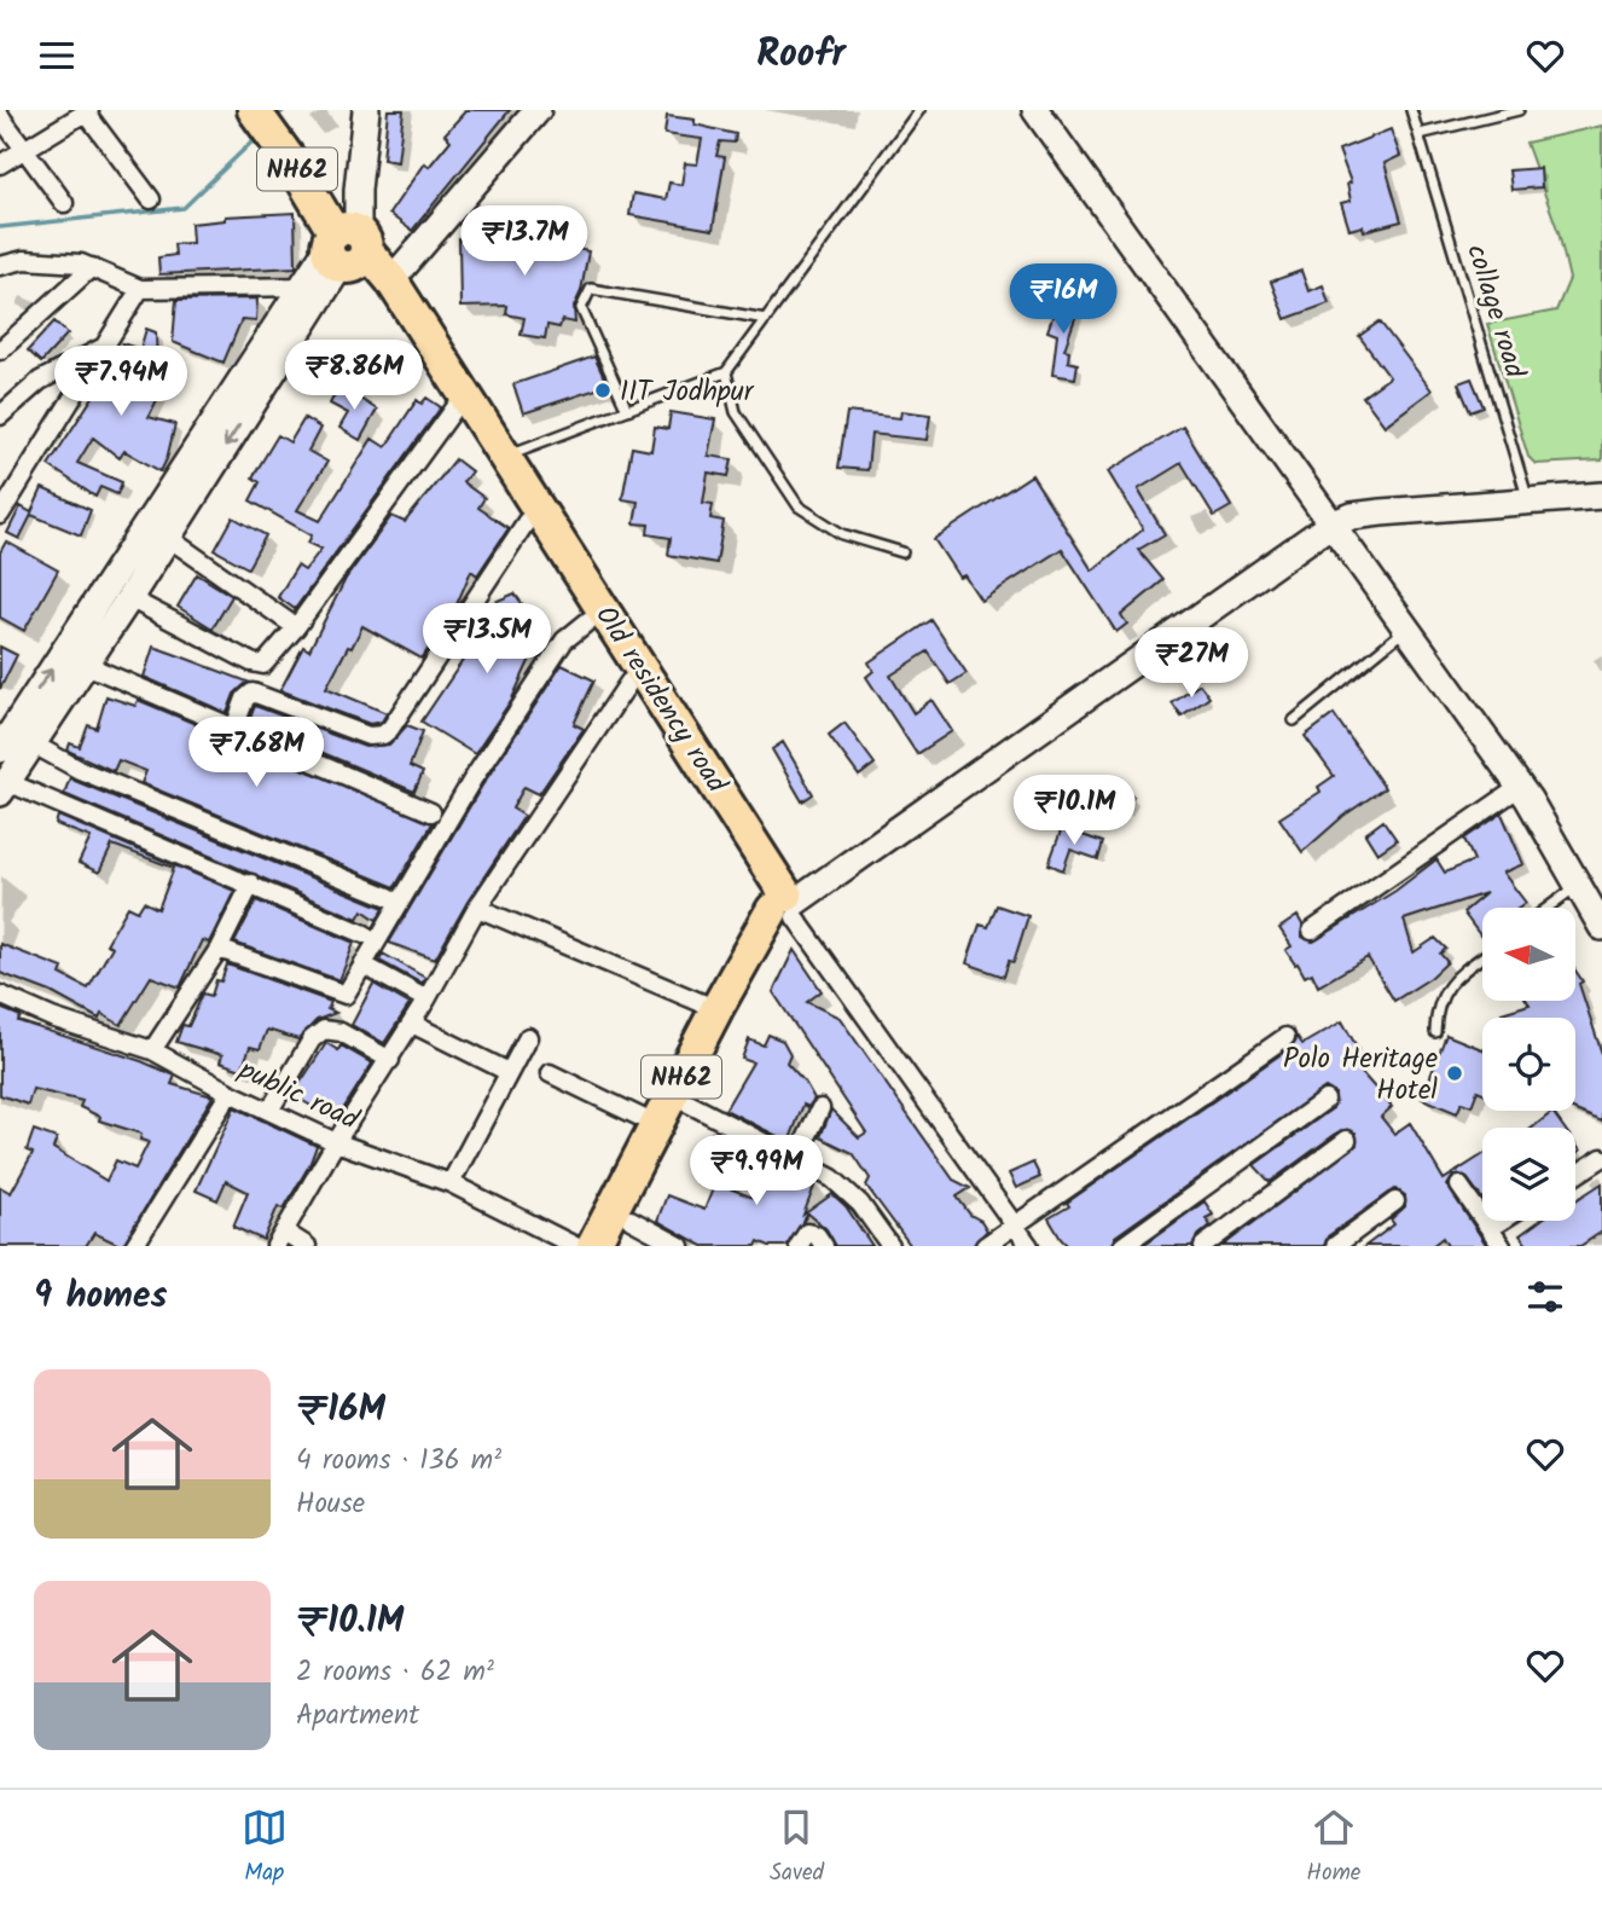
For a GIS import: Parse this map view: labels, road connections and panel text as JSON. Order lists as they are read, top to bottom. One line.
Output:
{"streets":{"highway":["NH62","Old residency road"],"street":["public road"],"lane":["collage road"]},"crossings":[["NH62","Old residency road"]],"places":["IIT Jodhpur","Polo Heritage Hotel"],"north":"left","page":{"header":"Roofr","price":["₹13.7M","₹16M","₹8.86M","₹7.94M","₹13.5M","₹27M","₹7.68M","₹10.1M","₹9.99M"],"heading":"9 homes","list":[{"name":"₹16M","note":"4 rooms · 136 m² · House"},{"name":"₹10.1M","note":"2 rooms · 62 m² · Apartment"}],"tabs":["Map","Saved","Home"]}}
